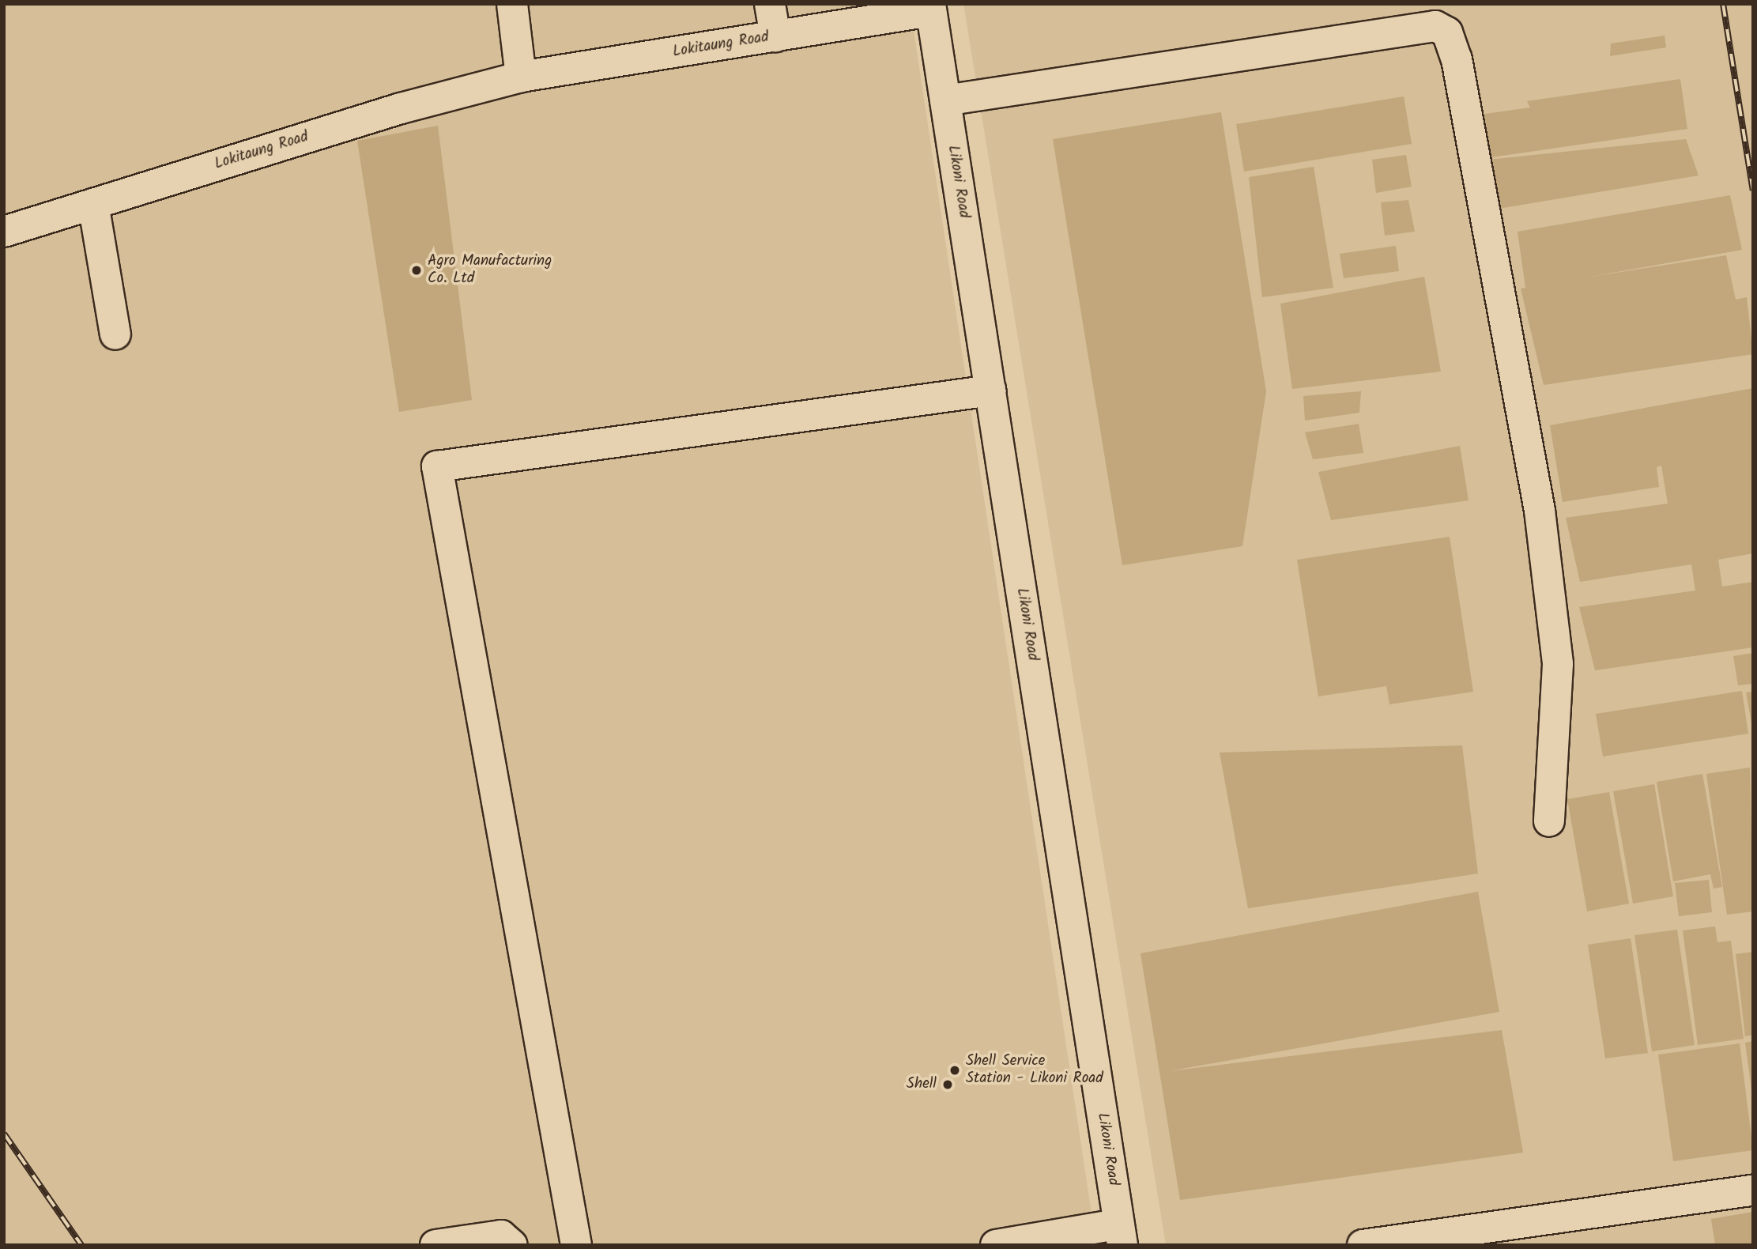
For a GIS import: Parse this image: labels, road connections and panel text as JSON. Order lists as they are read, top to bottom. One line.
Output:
{"streets":{"street":["Lokitaung Road","Likoni Road"]},"crossings":[["Lokitaung Road","Likoni Road"]],"places":["Agro Manufacturing Co. Ltd","Shell Service Station - Likoni Road","Shell"]}
